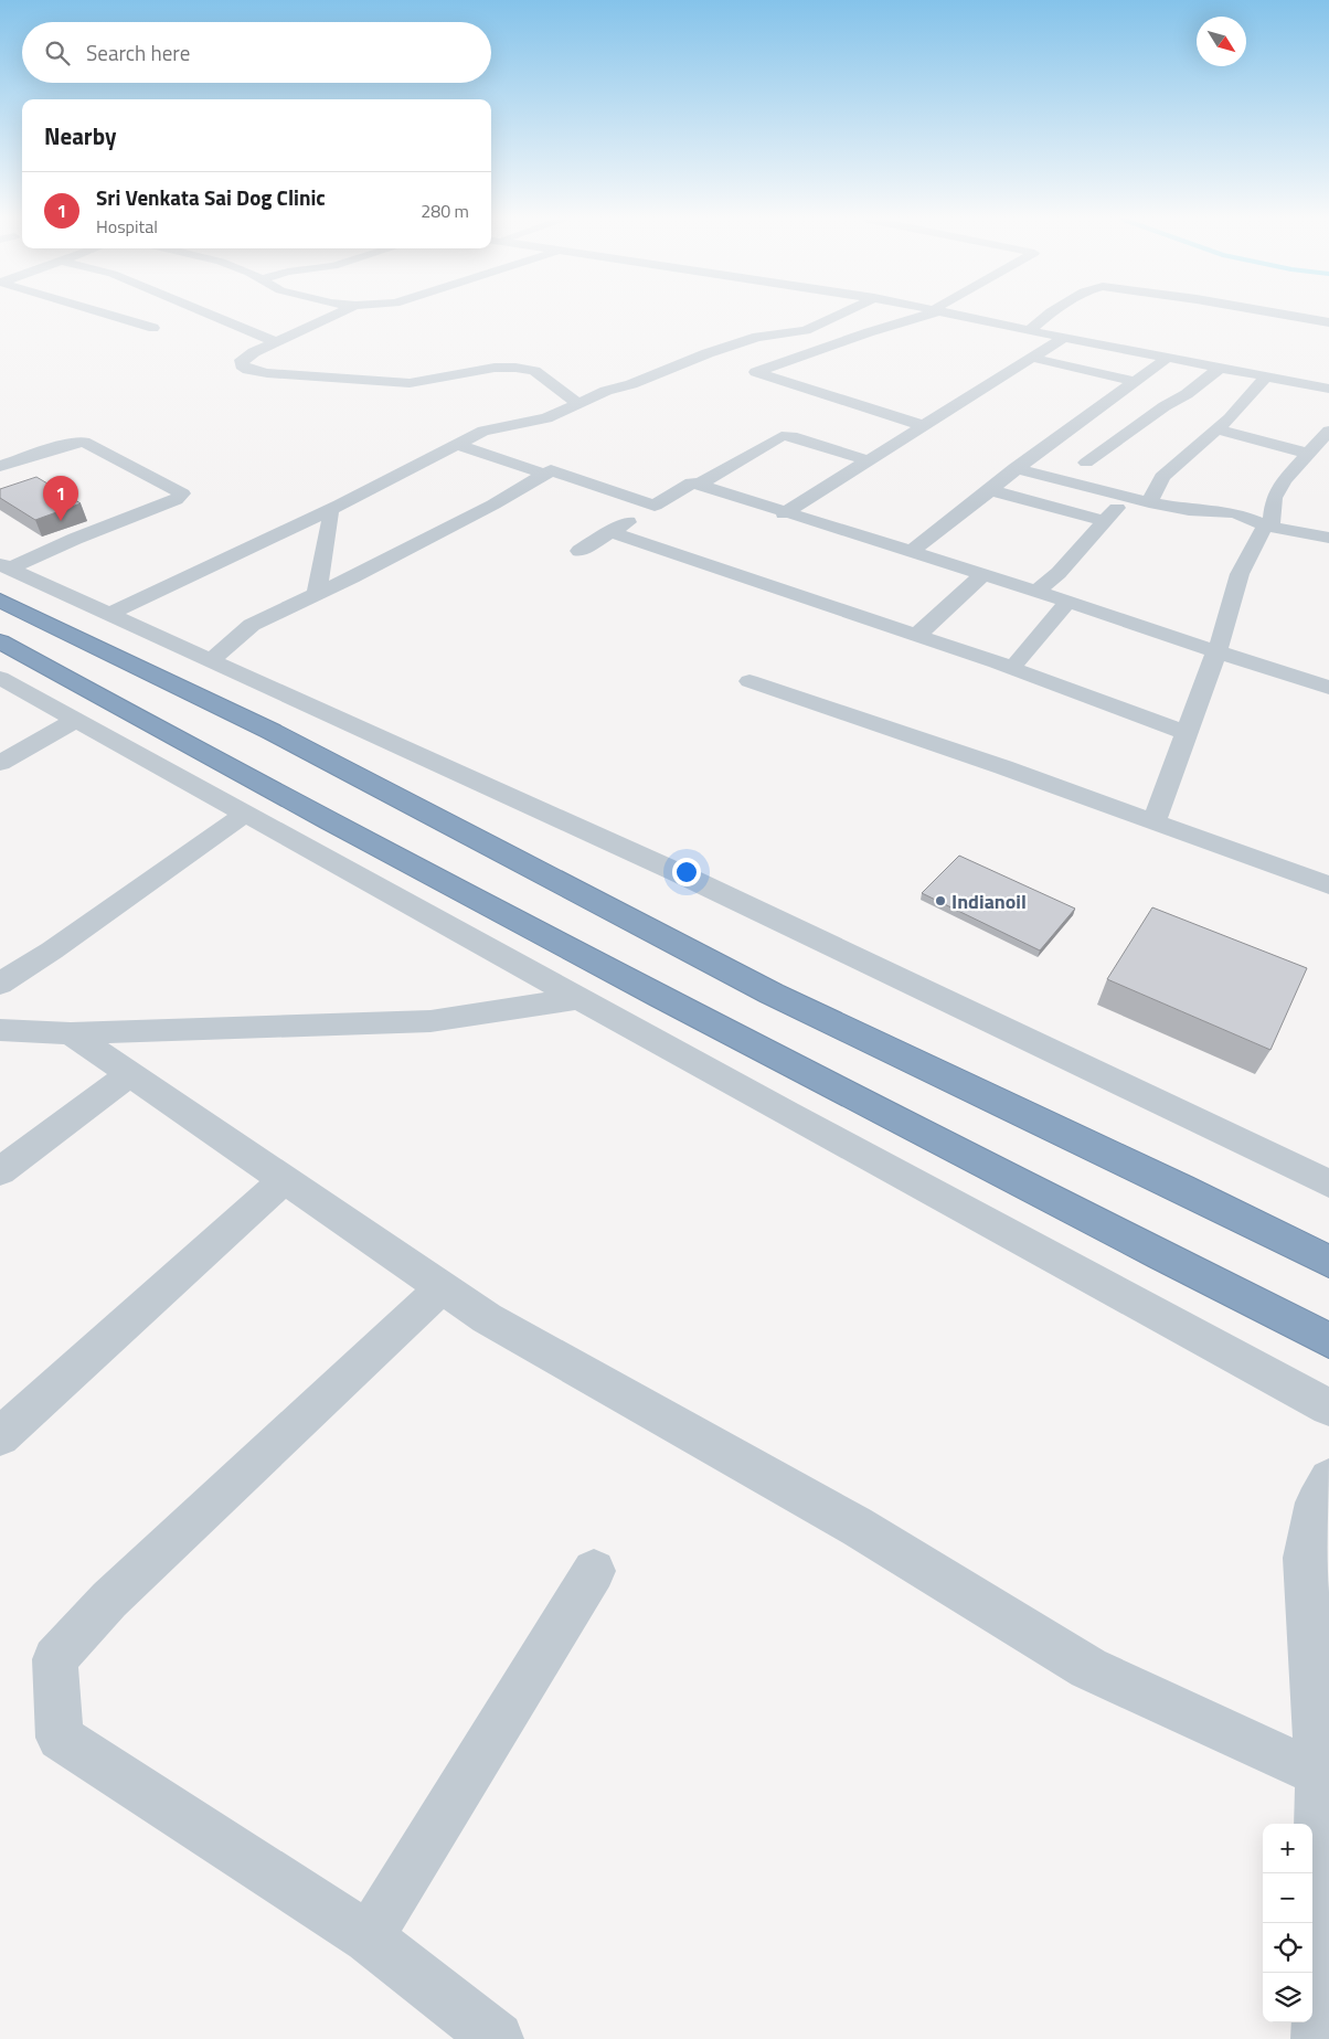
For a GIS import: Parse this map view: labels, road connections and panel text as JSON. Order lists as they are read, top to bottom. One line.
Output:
{"places":["Indianoil"],"north":"bottom right","page":{"search":"Search here","heading":"Nearby","list":[{"mark":"1","name":"Sri Venkata Sai Dog Clinic","note":"Hospital","value":"280 m"}],"pins":"1","map_buttons":["+","−"]}}
